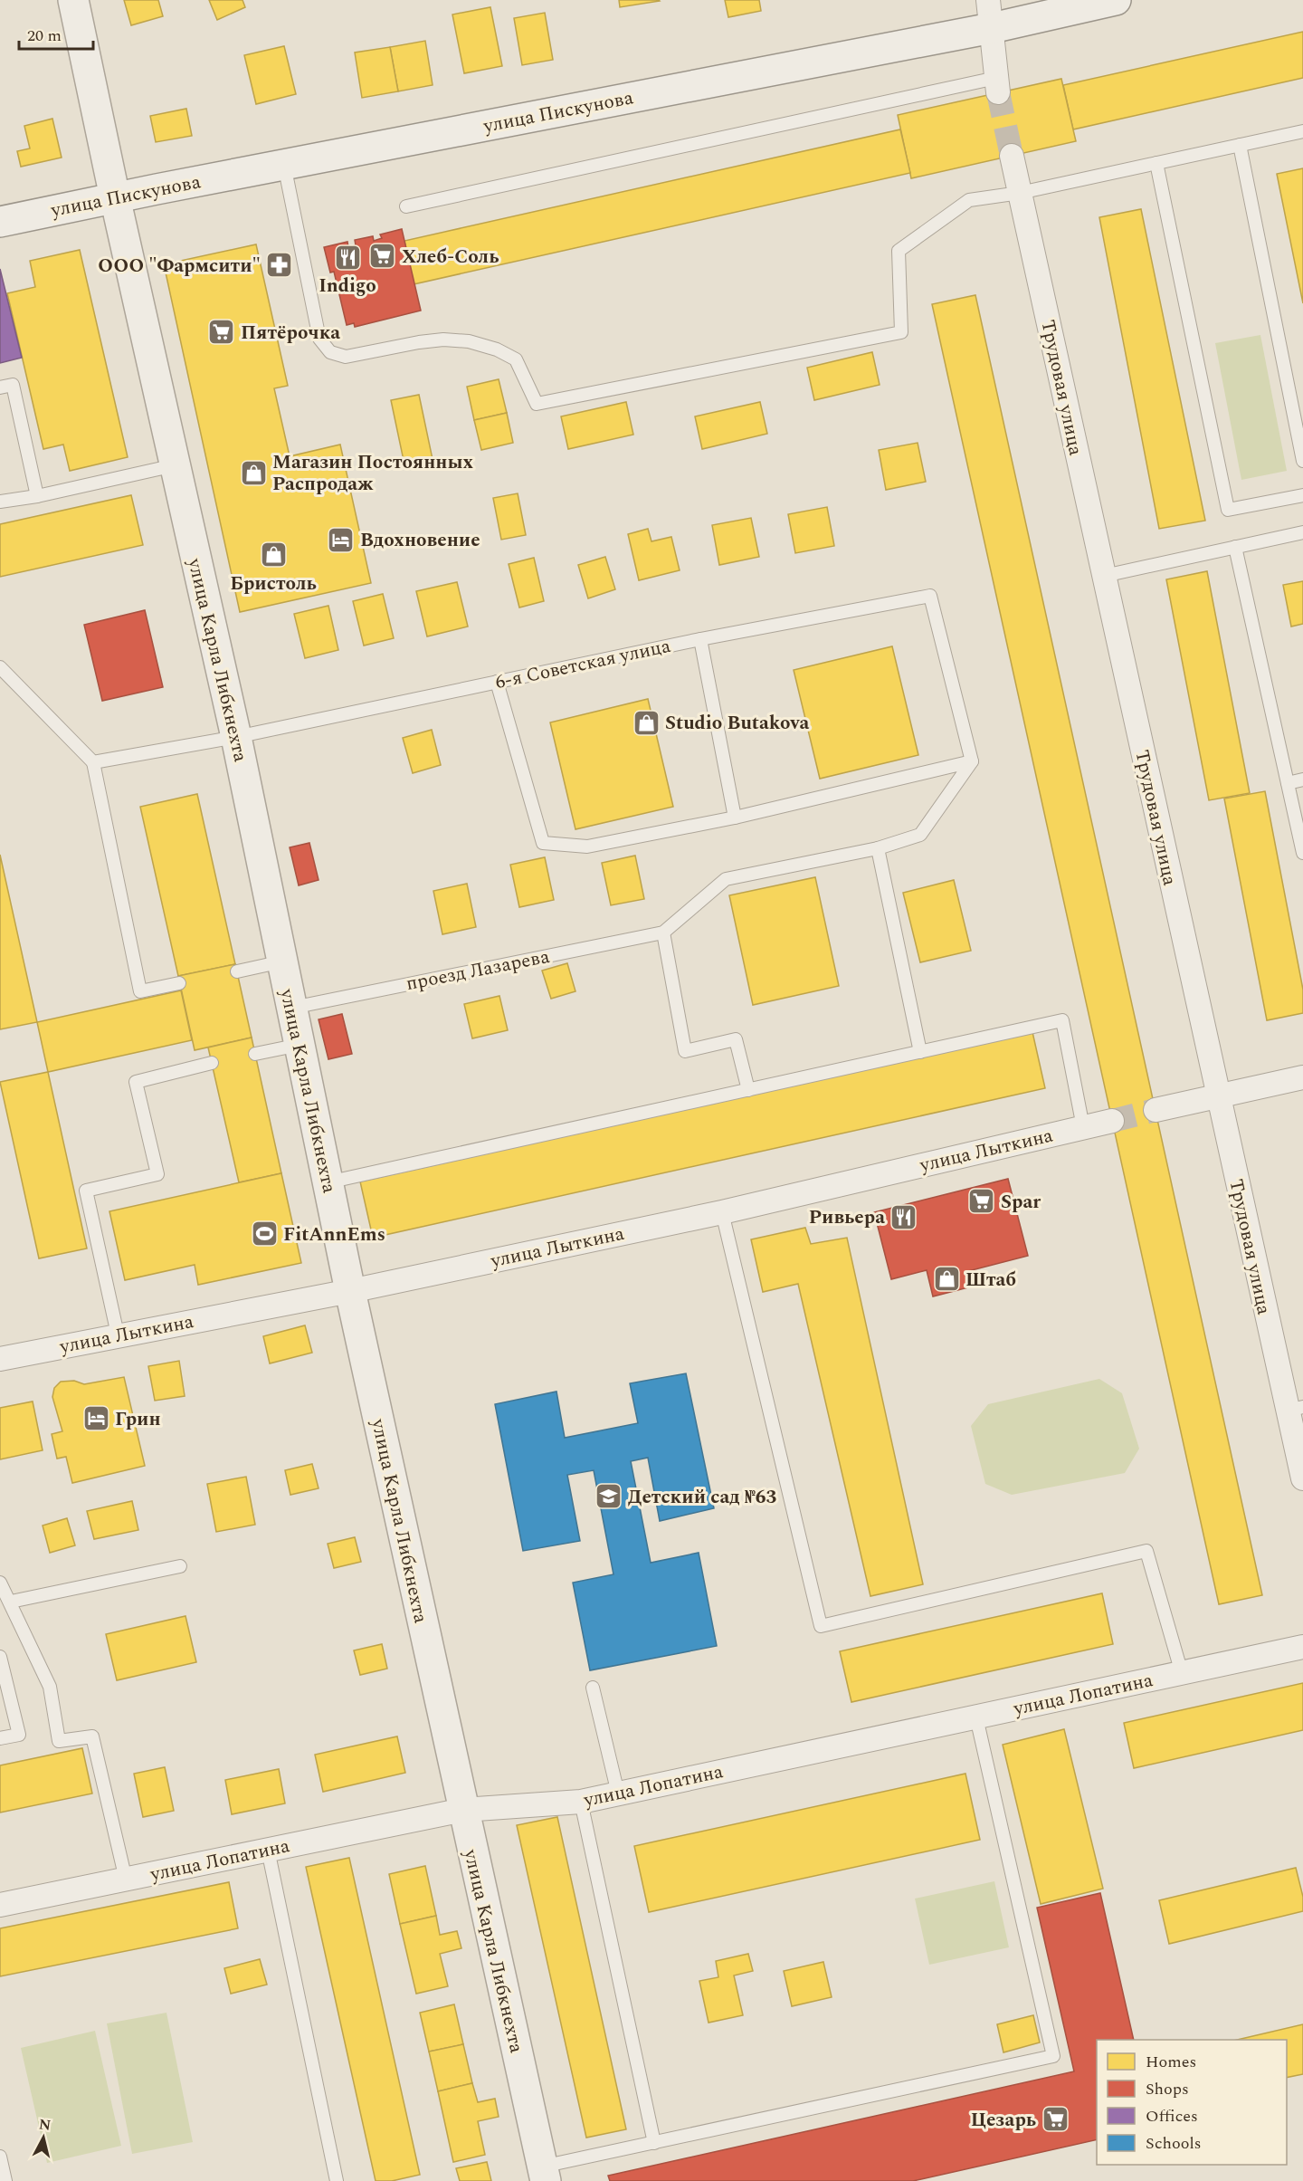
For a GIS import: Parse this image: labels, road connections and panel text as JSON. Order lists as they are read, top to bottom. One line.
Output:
{"streets":{"street":["улица Пискунова","Трудовая улица","улица Карла Либкнехта","улица Лыткина","улица Лопатина"],"lane":["6-я Советская улица","проезд Лазарева"]},"crossings":[["улица Пискунова","улица Карла Либкнехта"],["улица Карла Либкнехта","6-я Советская улица"],["улица Карла Либкнехта","проезд Лазарева"],["улица Карла Либкнехта","улица Лыткина"],["улица Карла Либкнехта","улица Лопатина"]],"places":{"supermarket":["Хлеб-Соль","Пятёрочка","Spar","Цезарь"],"restaurant":["Indigo","Ривьера"],"pharmacy":["ООО \"Фармсити\""],"shop":["Магазин Постоянных Распродаж","Бристоль","Studio Butakova","Штаб"],"hotel":["Вдохновение","Грин"],"sports":["FitAnnEms"],"school or university":["Детский сад №63"]},"legend":["Homes","Shops","Offices","Schools"],"scale_bar":"20 m","north":"top"}
